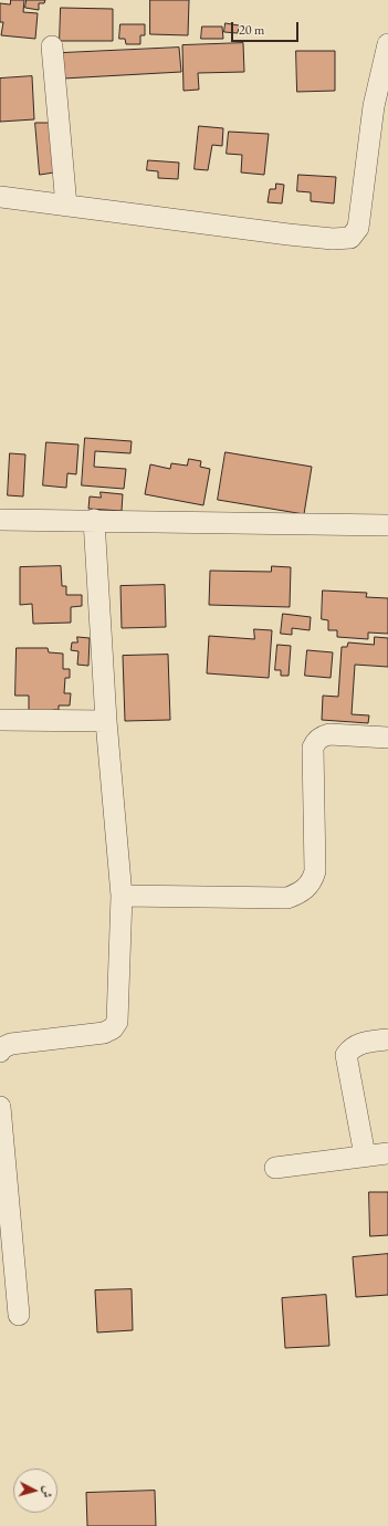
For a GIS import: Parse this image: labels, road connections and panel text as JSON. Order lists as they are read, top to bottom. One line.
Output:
{"scale_bar":"20 m","north":"right"}
